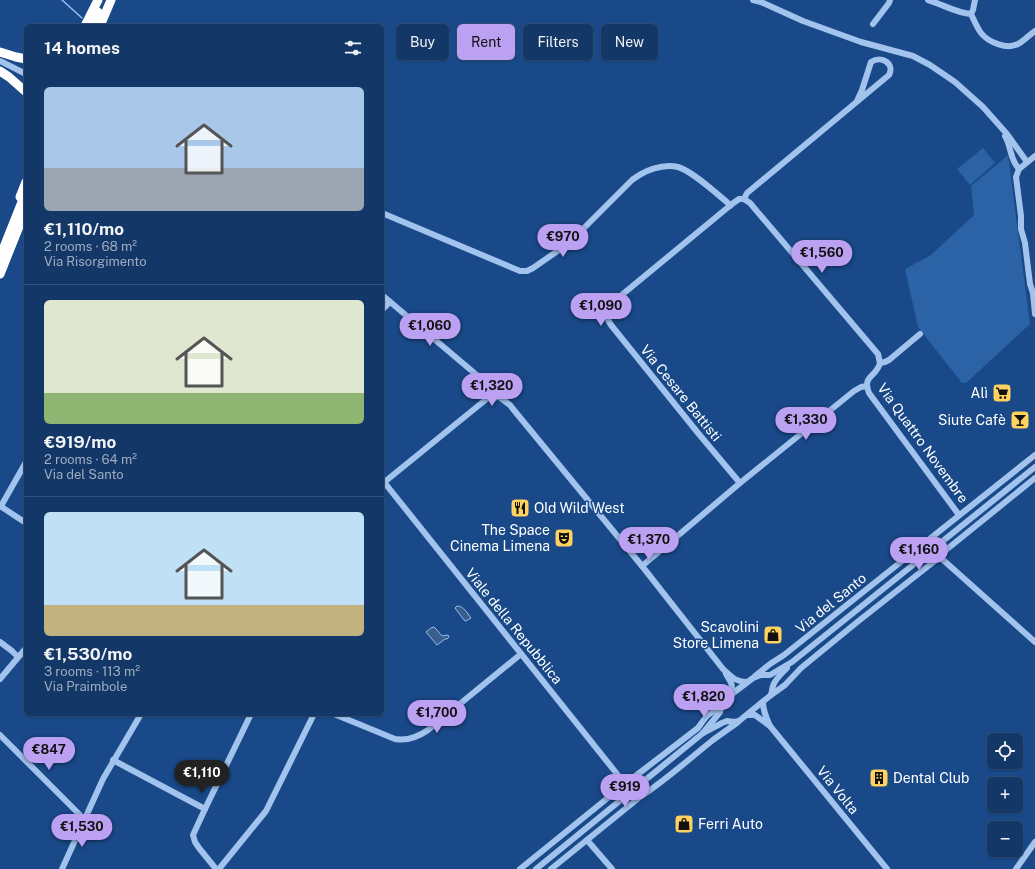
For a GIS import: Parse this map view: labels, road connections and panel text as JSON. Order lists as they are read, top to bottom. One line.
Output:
{"streets":{"street":["Via Cesare Battisti","Via Quattro Novembre","Via del Santo","Viale della Repubblica","Via Volta"]},"crossings":[["Via Cesare Battisti","Via Quattro Novembre"],["Via Quattro Novembre","Via del Santo"]],"places":{"supermarket":["Alì"],"bar":["Siute Cafè"],"restaurant":["Old Wild West"],"theatre":["The Space Cinema Limena"],"shop":["Scavolini Store Limena","Ferri Auto"],"building":["Dental Club"]},"page":{"chip":["Buy","Rent","Filters","New"],"heading":"14 homes","list":[{"name":"€1,110/mo","note":"2 rooms · 68 m² · Via Risorgimento"},{"name":"€919/mo","note":"2 rooms · 64 m² · Via del Santo"},{"name":"€1,530/mo","note":"3 rooms · 113 m² · Via Praimbole"}],"price":["€970","€1,560","€1,090","€1,060","€1,320","€1,330","€1,370","€1,160","€1,820","€1,700","€847","€1,110","€919","€1,530"],"map_buttons":["+","−"]}}
